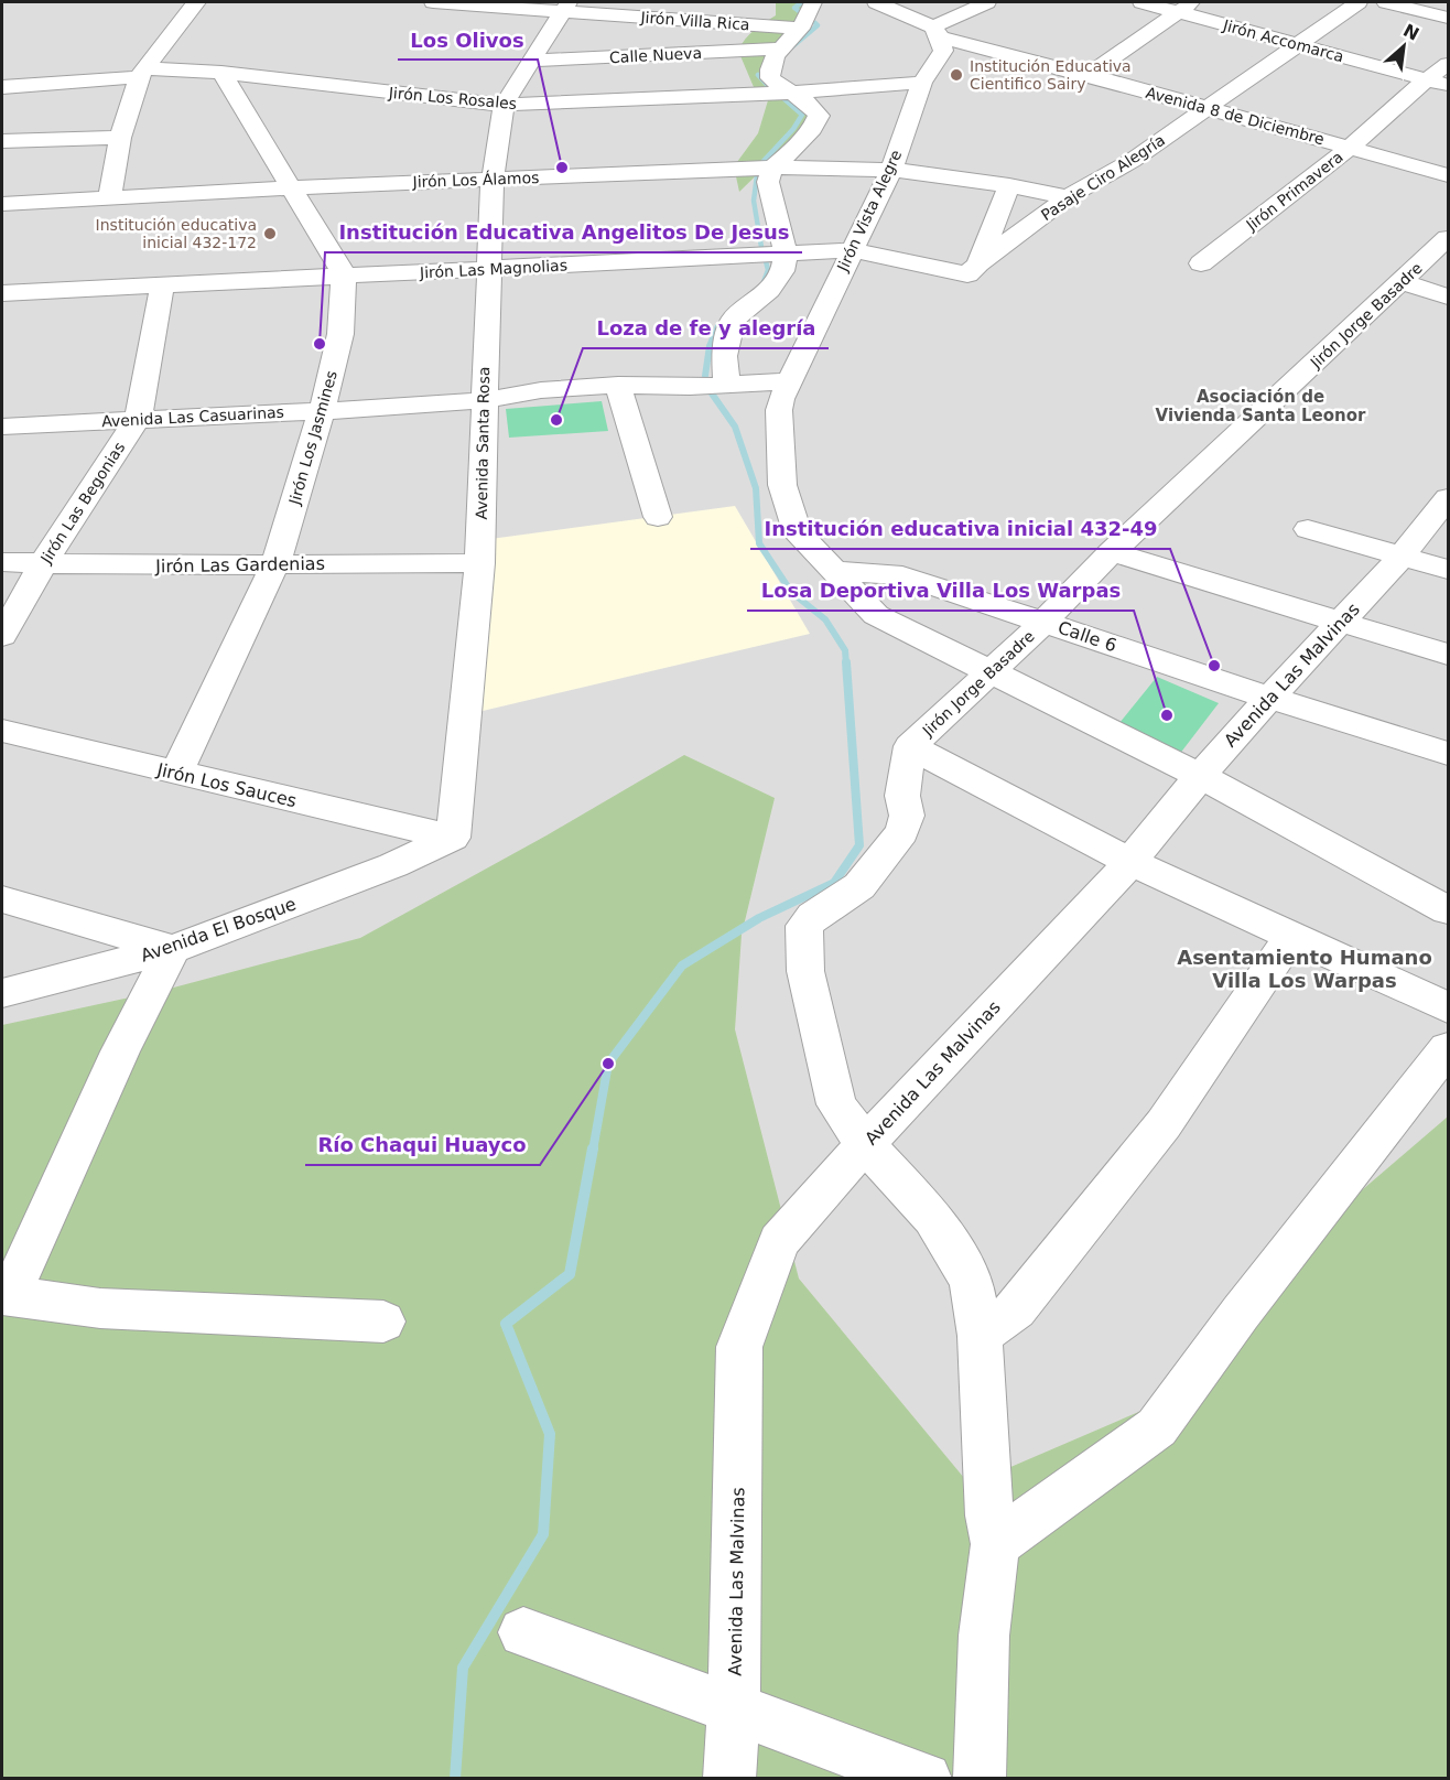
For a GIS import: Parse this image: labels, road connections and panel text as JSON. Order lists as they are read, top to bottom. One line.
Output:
{"streets":{"street":["Jirón Villa Rica","Jirón Accomarca","Calle Nueva","Jirón Los Rosales","Avenida 8 de Diciembre","Pasaje Ciro Alegría","Jirón Los Álamos","Jirón Primavera","Jirón Vista Alegre","Jirón Las Magnolias","Jirón Jorge Basadre","Avenida Las Casuarinas","Jirón Los Jasmines","Avenida Santa Rosa","Jirón Las Begonias","Jirón Las Gardenias","Calle 6","Avenida Las Malvinas","Jirón Los Sauces","Avenida El Bosque"]},"crossings":[["Jirón Villa Rica","Avenida Santa Rosa"],["Jirón Accomarca","Pasaje Ciro Alegría"],["Jirón Accomarca","Jirón Primavera"],["Calle Nueva","Avenida Santa Rosa"],["Jirón Los Rosales","Jirón Vista Alegre"],["Jirón Los Rosales","Avenida Santa Rosa"],["Avenida 8 de Diciembre","Pasaje Ciro Alegría"],["Avenida 8 de Diciembre","Jirón Primavera"],["Avenida 8 de Diciembre","Jirón Vista Alegre"],["Pasaje Ciro Alegría","Jirón Los Álamos"],["Pasaje Ciro Alegría","Jirón Las Magnolias"],["Jirón Los Álamos","Jirón Vista Alegre"],["Jirón Los Álamos","Avenida Santa Rosa"],["Jirón Vista Alegre","Jirón Las Magnolias"],["Jirón Vista Alegre","Jirón Jorge Basadre"],["Jirón Vista Alegre","Avenida Las Casuarinas"],["Jirón Vista Alegre","Calle 6"],["Jirón Vista Alegre","Avenida Las Malvinas"],["Jirón Las Magnolias","Jirón Los Jasmines"],["Jirón Las Magnolias","Avenida Santa Rosa"],["Jirón Las Magnolias","Jirón Las Begonias"],["Jirón Jorge Basadre","Calle 6"],["Avenida Las Casuarinas","Jirón Los Jasmines"],["Avenida Las Casuarinas","Avenida Santa Rosa"],["Avenida Las Casuarinas","Jirón Las Begonias"],["Jirón Los Jasmines","Jirón Las Gardenias"],["Jirón Los Jasmines","Jirón Los Sauces"],["Avenida Santa Rosa","Jirón Las Gardenias"],["Avenida Santa Rosa","Jirón Los Sauces"],["Avenida Santa Rosa","Avenida El Bosque"],["Jirón Las Begonias","Jirón Las Gardenias"],["Calle 6","Avenida Las Malvinas"],["Jirón Los Sauces","Avenida El Bosque"]],"districts":["Asociación de Vivienda Santa Leonor","Asentamiento Humano Villa Los Warpas"],"places":["Institución Educativa Cientifico Sairy","Los Olivos","Institución educativa inicial 432-172","Institución Educativa Angelitos De Jesus","Loza de fe y alegría","Institución educativa inicial 432-49","Losa Deportiva Villa Los Warpas","Río Chaqui Huayco"],"north":"top right"}
